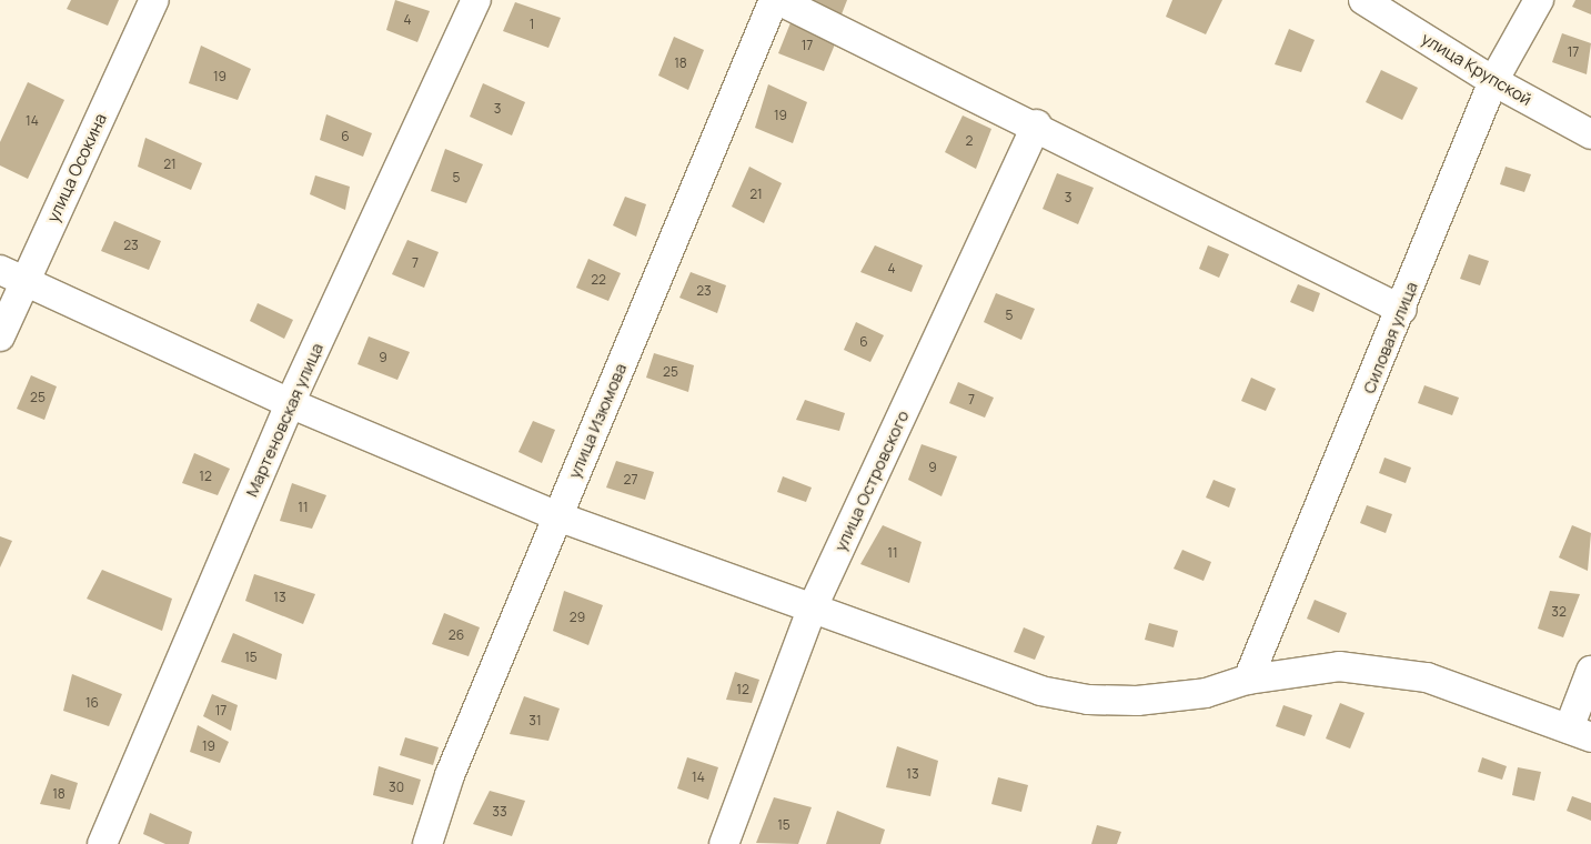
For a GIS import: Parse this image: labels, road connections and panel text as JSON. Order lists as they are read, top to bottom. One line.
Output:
{"streets":{"street":["улица Крупской","улица Осокина","Силовая улица","Мартеновская улица","улица Изюмова","улица Островского"]},"crossings":[["улица Крупской","Силовая улица"]],"house_numbers":["4","1","17","17","18","19","3","19","14","6","2","21","5","21","3","23","7","4","22","23","5","6","9","25","25","7","9","12","27","11","11","13","32","29","26","15","12","16","17","31","19","13","14","30","18","33","15"]}
